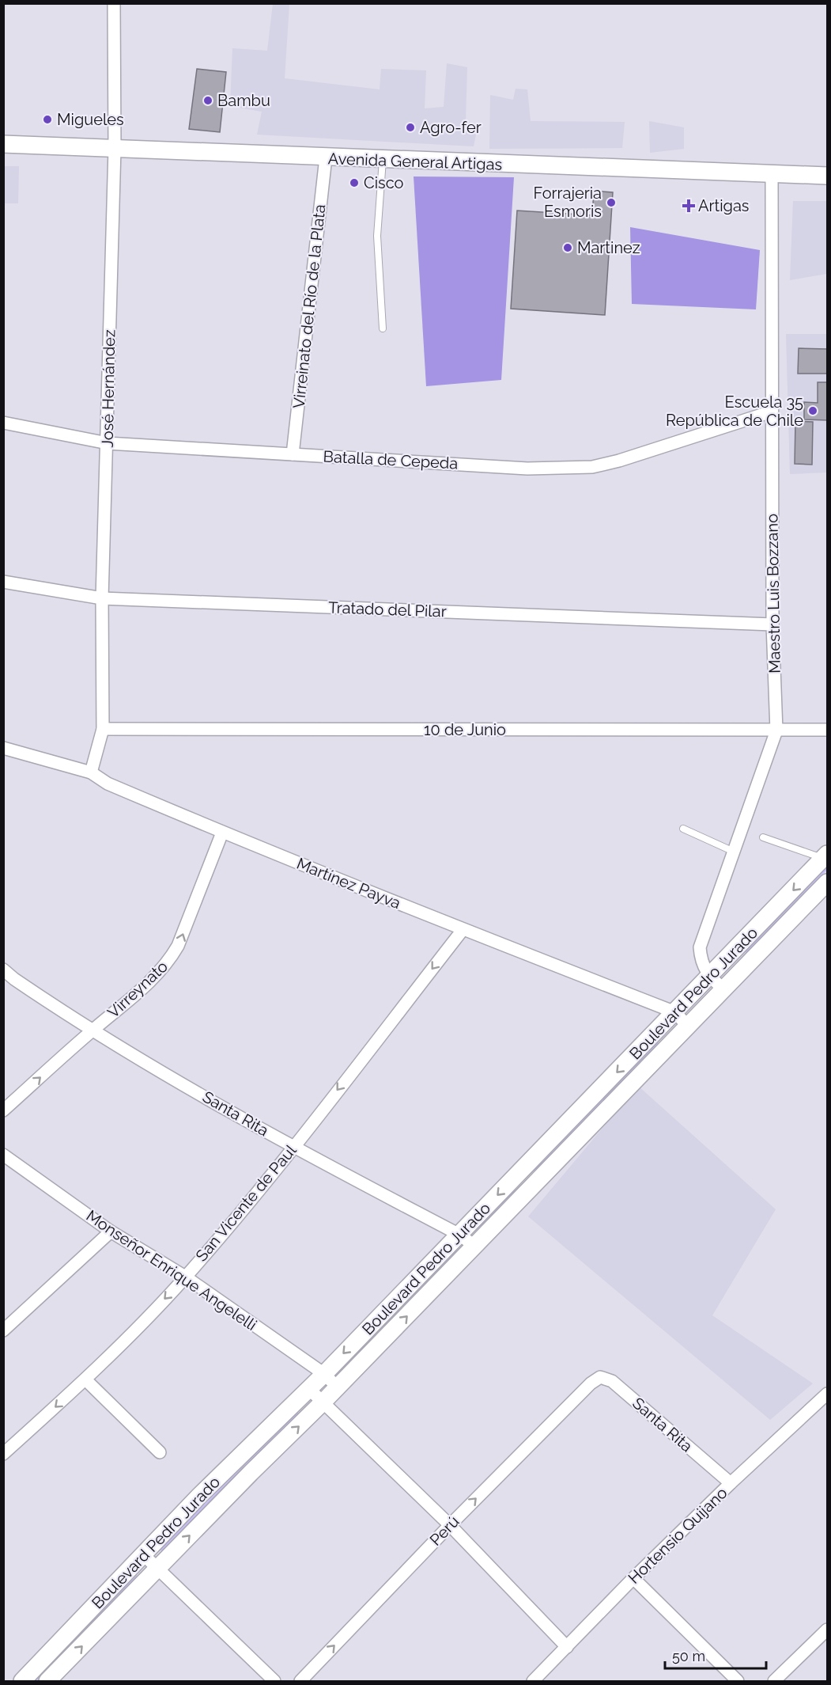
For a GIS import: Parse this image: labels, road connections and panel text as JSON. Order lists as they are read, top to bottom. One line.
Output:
{"streets":{"main road":["Avenida General Artigas","Boulevard Pedro Jurado"],"street":["Virreinato del Río de la Plata","José Hernández","Batalla de Cepeda","Maestro Luis Bozzano","Tratado del Pilar","10 de Junio","Martínez Payva","Virreynato","Santa Rita","San Vicente de Paul","Monseñor Enrique Angelelli","Perú","Hortensio Quijano"]},"crossings":[["Avenida General Artigas","Virreinato del Río de la Plata"],["Avenida General Artigas","José Hernández"],["Avenida General Artigas","Maestro Luis Bozzano"],["Virreinato del Río de la Plata","Batalla de Cepeda"],["José Hernández","Batalla de Cepeda"],["José Hernández","Tratado del Pilar"],["José Hernández","10 de Junio"],["José Hernández","Martínez Payva"],["Batalla de Cepeda","Maestro Luis Bozzano"],["Maestro Luis Bozzano","Tratado del Pilar"],["Maestro Luis Bozzano","10 de Junio"],["Maestro Luis Bozzano","Boulevard Pedro Jurado"],["Martínez Payva","Virreynato"],["Martínez Payva","Boulevard Pedro Jurado"],["Martínez Payva","San Vicente de Paul"],["Virreynato","Santa Rita"],["Boulevard Pedro Jurado","Santa Rita"],["Boulevard Pedro Jurado","Monseñor Enrique Angelelli"],["Santa Rita","San Vicente de Paul"],["Santa Rita","Perú"],["Santa Rita","Hortensio Quijano"],["San Vicente de Paul","Monseñor Enrique Angelelli"]],"one_way":["Virreynato","San Vicente de Paul","Perú"],"places":{"other":["Bambu","Migueles","Agro-fer","Cisco","Forrajeria Esmoris","Martinez","Escuela 35 República de Chile"],"health":["Artigas"]},"scale_bar":"50 m"}
